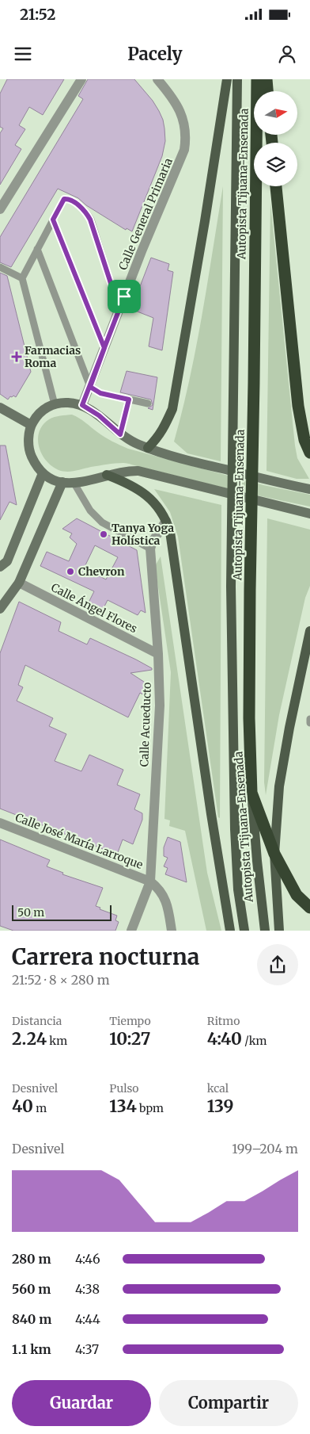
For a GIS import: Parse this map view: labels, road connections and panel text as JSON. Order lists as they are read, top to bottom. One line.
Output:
{"streets":{"highway":["Autopista Tijuana-Ensenada"],"street":["Calle General Primaria","Calle Ángel Flores","Calle Acueducto","Calle José María Larroque"]},"crossings":[["Calle Ángel Flores","Calle Acueducto"],["Calle Acueducto","Calle José María Larroque"]],"places":{"health":["Farmacias Roma"],"other":["Tanya Yoga Holística","Chevron"]},"scale_bar":"50 m","north":"right","page":{"status":"21:52","header":"Pacely","scale":"50 m","heading":["Carrera nocturna","21:52 · 8 × 280 m"],"stats":[["Distancia","2.24 km"],["Tiempo","10:27"],["Ritmo","4:40 /km"],["Desnivel","40 m"],["Pulso","134 bpm"],["kcal","139"]],"chart":["Desnivel","199–204 m"],"list":[{"name":"280 m","note":"4:46"},{"name":"560 m","note":"4:38"},{"name":"840 m","note":"4:44"},{"name":"1.1 km","note":"4:37"}],"buttons":["Guardar","Compartir"]}}
